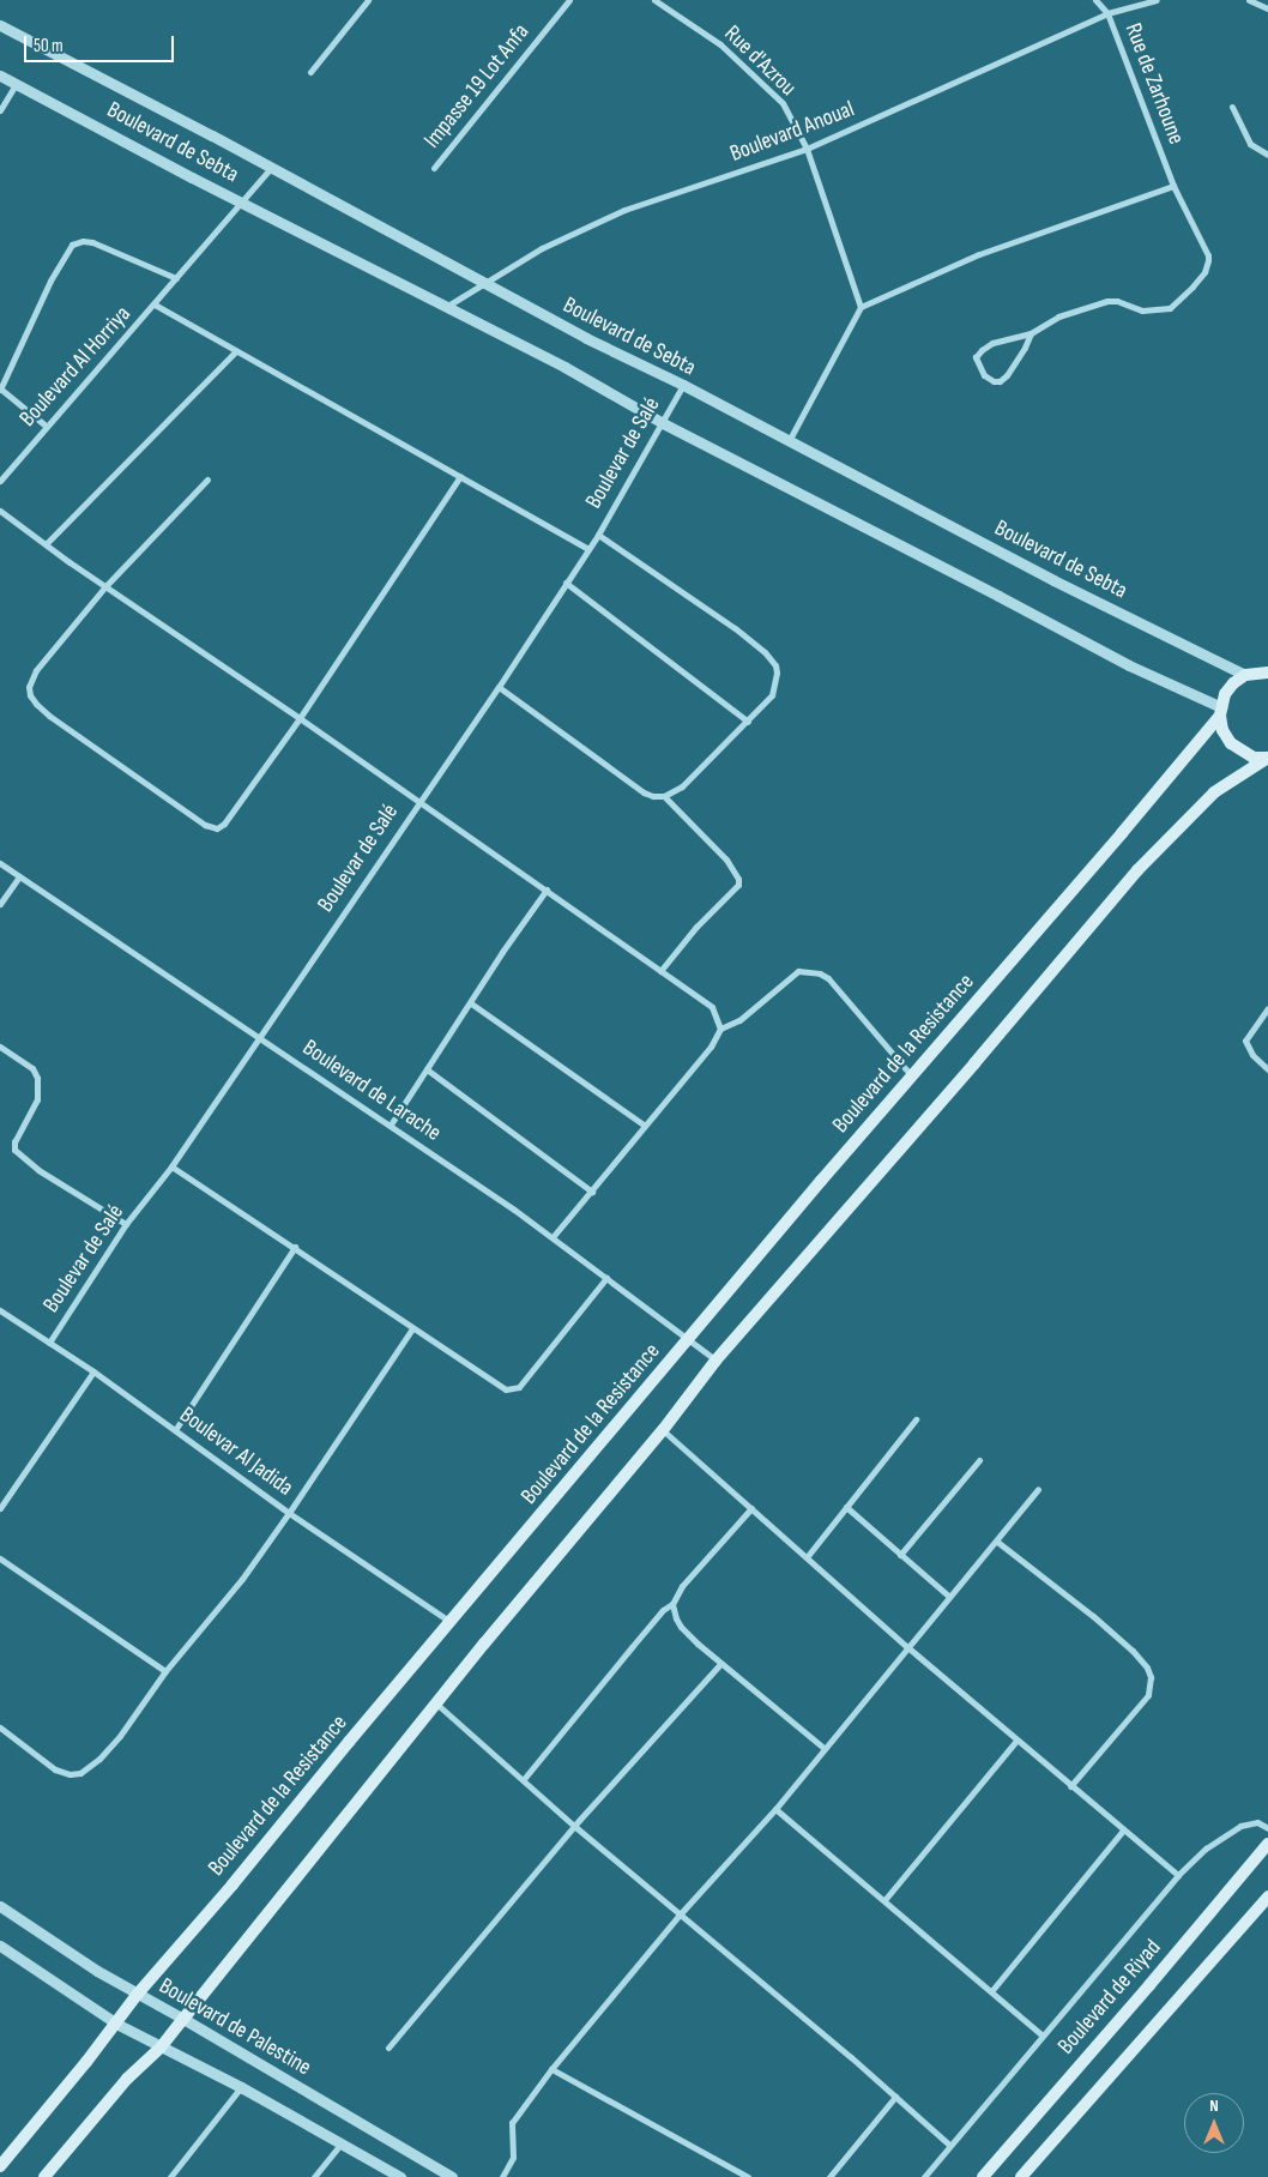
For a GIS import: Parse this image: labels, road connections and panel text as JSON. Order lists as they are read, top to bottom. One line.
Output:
{"streets":{"main road":["Boulevard de la Resistance","Boulevard de Riyad"],"street":["Rue d'Azrou","Rue de Zarhoune","Impasse 19 Lot Anfa","Boulevard Anoual","Boulevard de Sebta","Boulevard Al Horriya","Boulevar de Salé","Boulevard de Larache","Boulevar Al Jadida","Boulevard de Palestine"]},"crossings":[["Rue d'Azrou","Boulevard Anoual"],["Rue de Zarhoune","Boulevard Anoual"],["Boulevard Anoual","Boulevard de Sebta"],["Boulevard de Sebta","Boulevard Al Horriya"],["Boulevard de Sebta","Boulevar de Salé"],["Boulevard de Sebta","Boulevard de la Resistance"],["Boulevar de Salé","Boulevard de Larache"],["Boulevar de Salé","Boulevar Al Jadida"],["Boulevard de la Resistance","Boulevard de Larache"],["Boulevard de la Resistance","Boulevar Al Jadida"],["Boulevard de la Resistance","Boulevard de Palestine"]],"scale_bar":"50 m","north":"top"}
